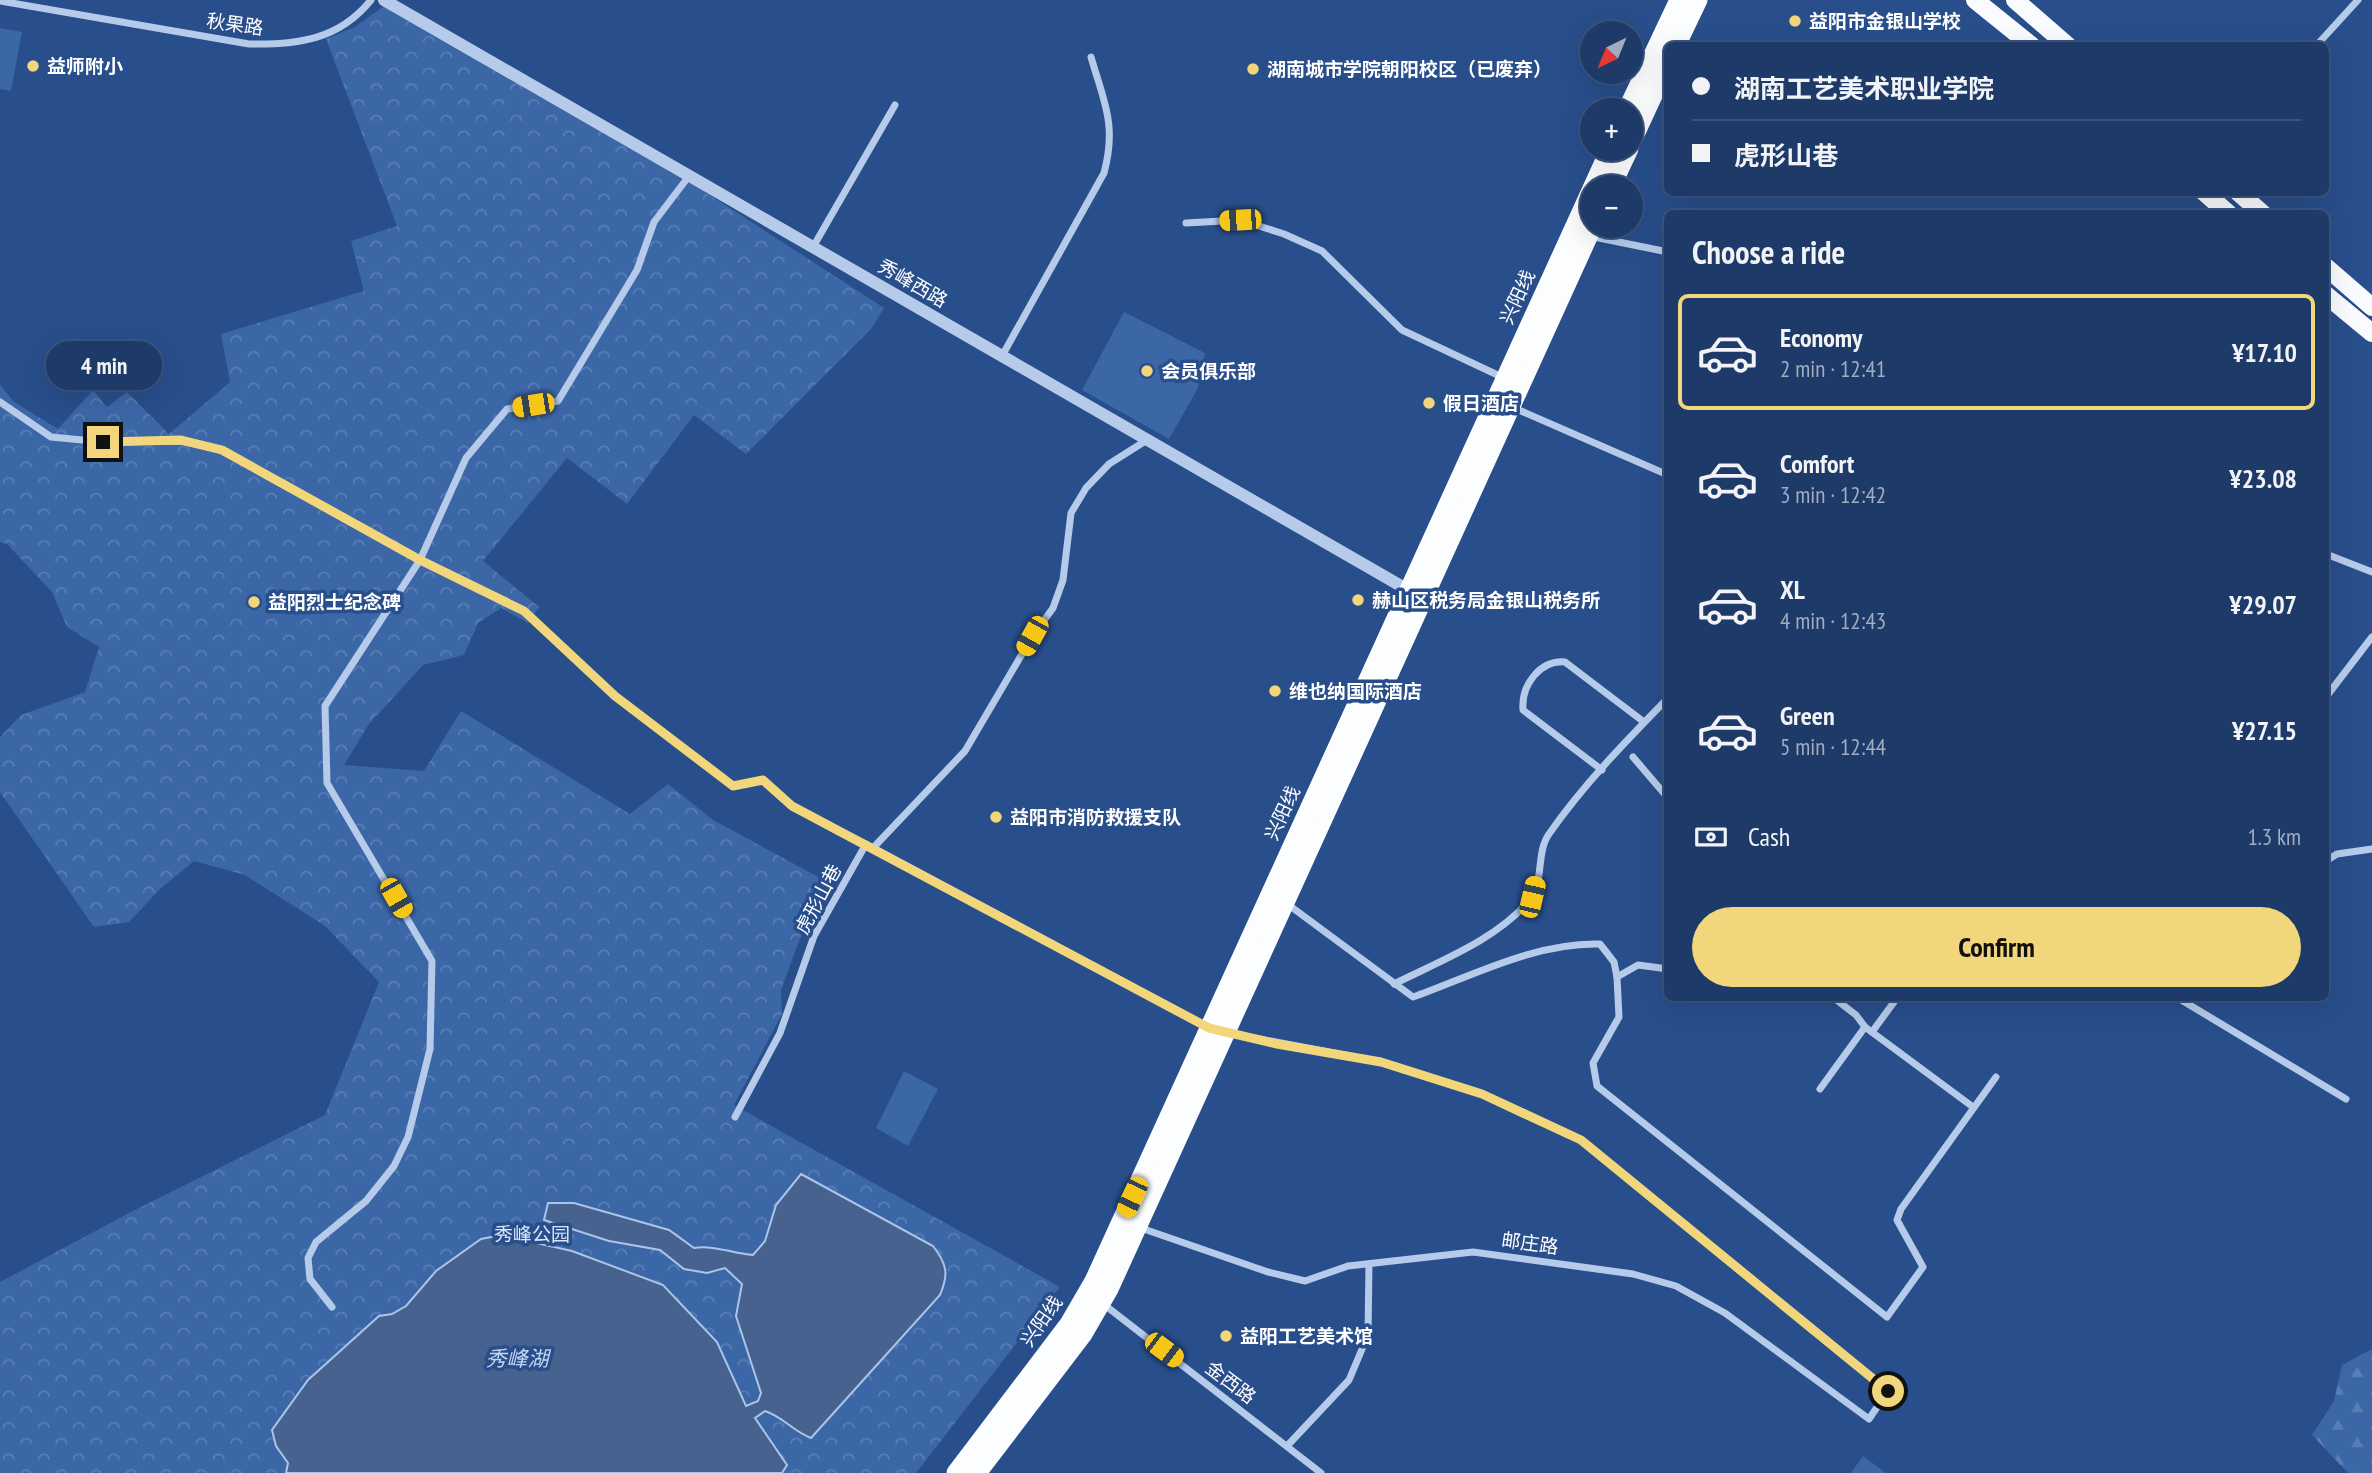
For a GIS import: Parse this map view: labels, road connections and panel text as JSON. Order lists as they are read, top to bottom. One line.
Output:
{"streets":{"highway":["兴阳线"],"street":["秋果路","秀峰西路","虎形山巷","邮庄路","金西路"]},"crossings":[["秀峰西路","兴阳线"],["秀峰西路","虎形山巷"],["兴阳线","邮庄路"],["兴阳线","金西路"]],"water":["秀峰湖"],"parks":["秀峰公园"],"places":["益阳市金银山学校","益师附小","湖南城市学院朝阳校区（已废弃）","会员俱乐部","假日酒店","赫山区税务局金银山税务所","益阳烈士纪念碑","维也纳国际酒店","益阳市消防救援支队","益阳工艺美术馆"],"north":"bottom left","page":{"map_buttons":["+","−"],"banner":["湖南工艺美术职业学院","虎形山巷"],"heading":"Choose a ride","list":[{"name":"Economy","note":"2 min · 12:41","value":"¥17.10"},{"name":"Comfort","note":"3 min · 12:42","value":"¥23.08"},{"name":"XL","note":"4 min · 12:43","value":"¥29.07"},{"name":"Green","note":"5 min · 12:44","value":"¥27.15"}],"bubble":"4 min","pay":["Cash","1.3 km"],"buttons":"Confirm"}}
